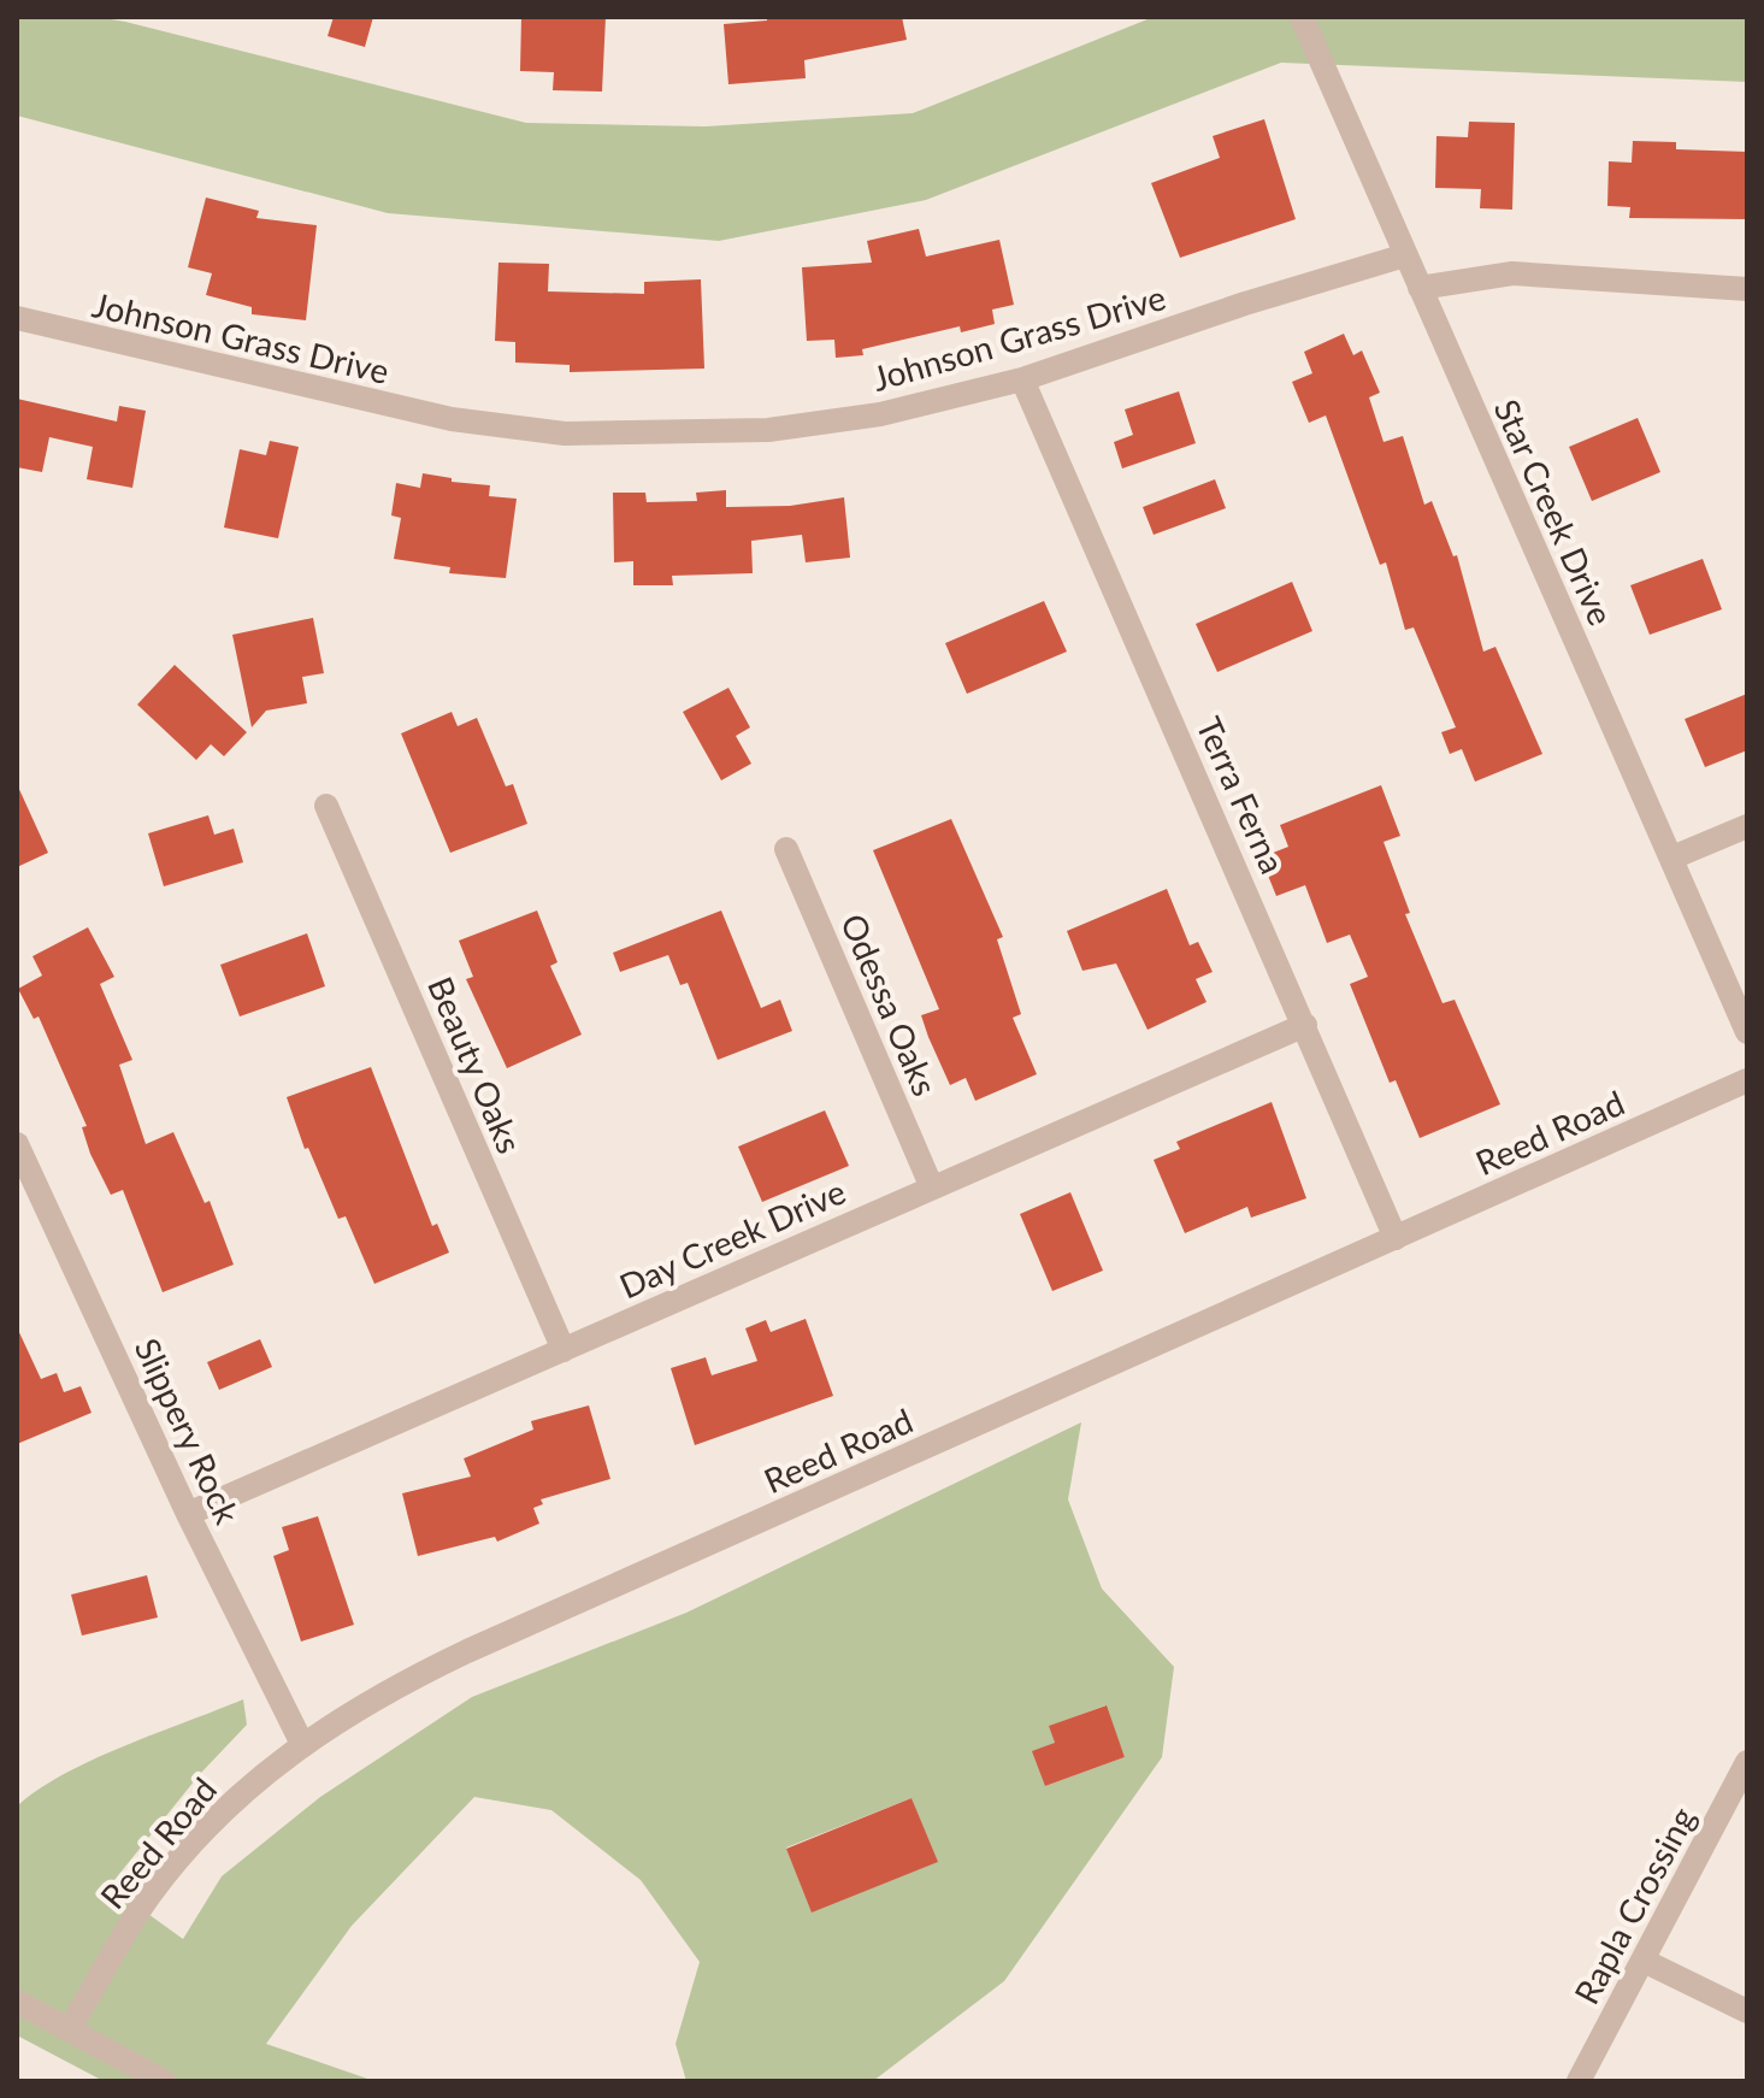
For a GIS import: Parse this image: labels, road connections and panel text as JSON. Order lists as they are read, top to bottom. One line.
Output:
{"streets":{"street":["Johnson Grass Drive","Star Creek Drive","Terra Ferna","Odessa Oaks","Beauty Oaks","Reed Road","Day Creek Drive","Slippery Rock","Rapla Crossing"]},"crossings":[["Johnson Grass Drive","Star Creek Drive"],["Johnson Grass Drive","Terra Ferna"],["Terra Ferna","Reed Road"],["Terra Ferna","Day Creek Drive"],["Odessa Oaks","Day Creek Drive"],["Beauty Oaks","Day Creek Drive"],["Reed Road","Slippery Rock"],["Day Creek Drive","Slippery Rock"]]}
